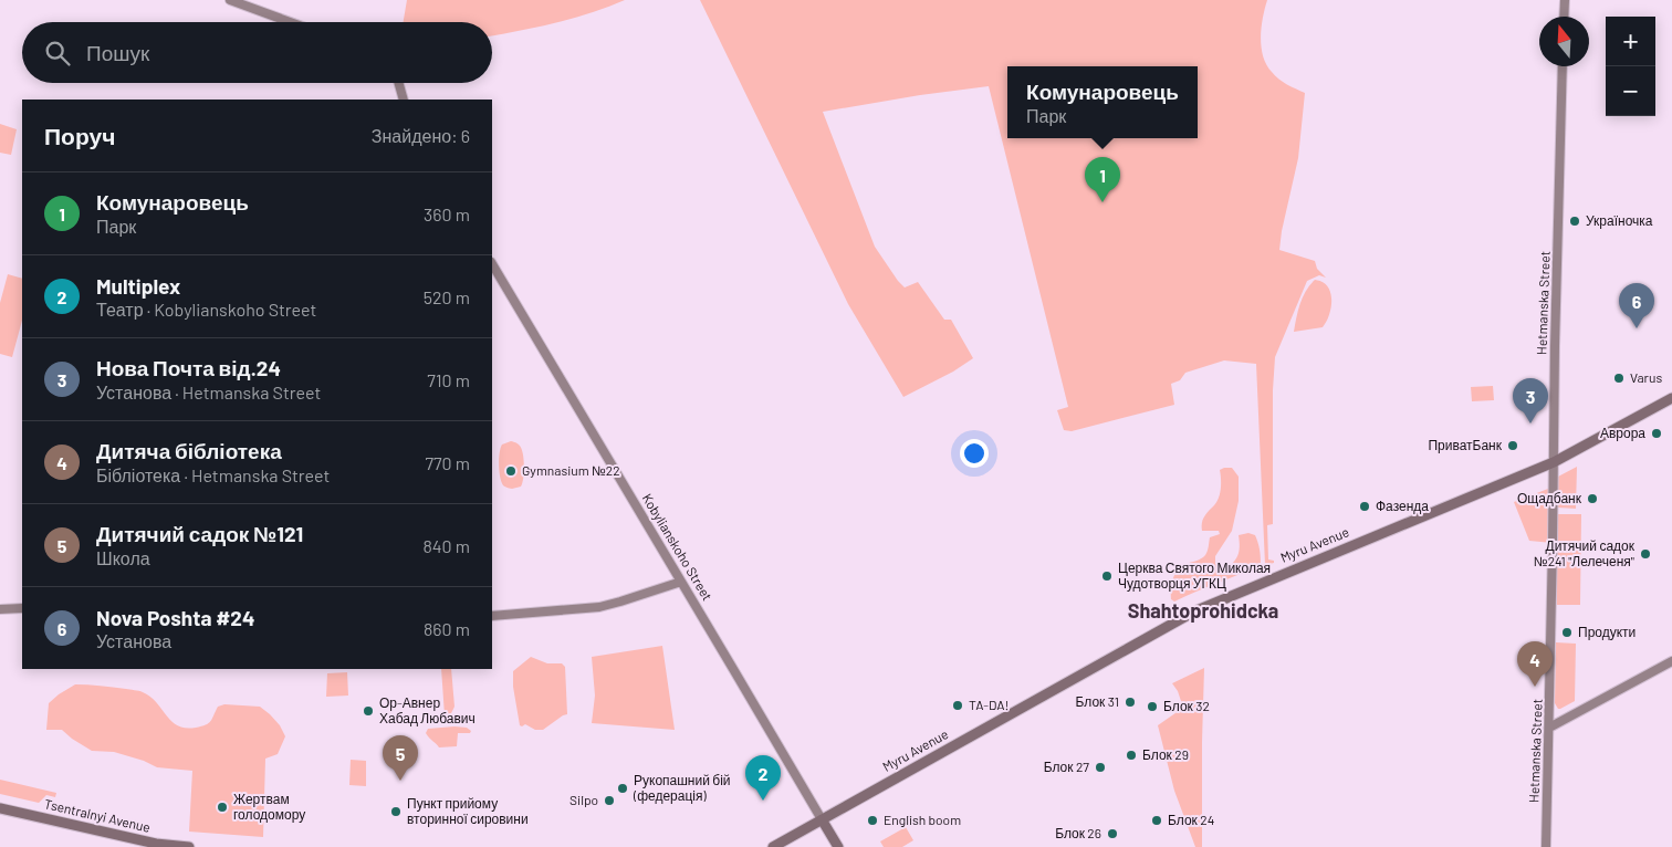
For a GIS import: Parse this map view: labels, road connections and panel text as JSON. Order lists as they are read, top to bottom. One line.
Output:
{"streets":{"main road":["Myru Avenue","Kobylianskoho Street","Tsentralnyi Avenue"],"street":["Hetmanska Street"]},"crossings":[["Hetmanska Street","Myru Avenue"],["Myru Avenue","Kobylianskoho Street"]],"districts":["Shahtoprohidcka"],"places":["Україночка","Varus","Аврора","ПриватБанк","Gymnasium №22","Ощадбанк","Фазенда","Дитячий садок №241 \"Лелеченя\"","Церква Святого Миколая Чудотворця УГКЦ","Продукти","Блок 31","TA-DA!","Блок 32","Ор-Авнер Хабад Любавич","Блок 29","Блок 27","Рукопашний бій (федерація)","Silpo","Жертвам голодомору","Пункт прийому вторинної сировини","English boom","Блок 24","Блок 26"],"north":"top","page":{"map_buttons":["+","−"],"search":"Пошук","popup":["Комунаровець","Парк"],"heading":["Поруч","Знайдено: 6"],"pins":["1","6","3","4","5","2"],"list":[{"mark":"1","name":"Комунаровець","note":"Парк","value":"360 m"},{"mark":"2","name":"Multiplex","note":"Театр · Kobylianskoho Street","value":"520 m"},{"mark":"3","name":"Нова Почта від.24","note":"Установа · Hetmanska Street","value":"710 m"},{"mark":"4","name":"Дитяча бібліотека","note":"Бібліотека · Hetmanska Street","value":"770 m"},{"mark":"5","name":"Дитячий садок №121","note":"Школа","value":"840 m"},{"mark":"6","name":"Nova Poshta #24","note":"Установа","value":"860 m"}]}}
